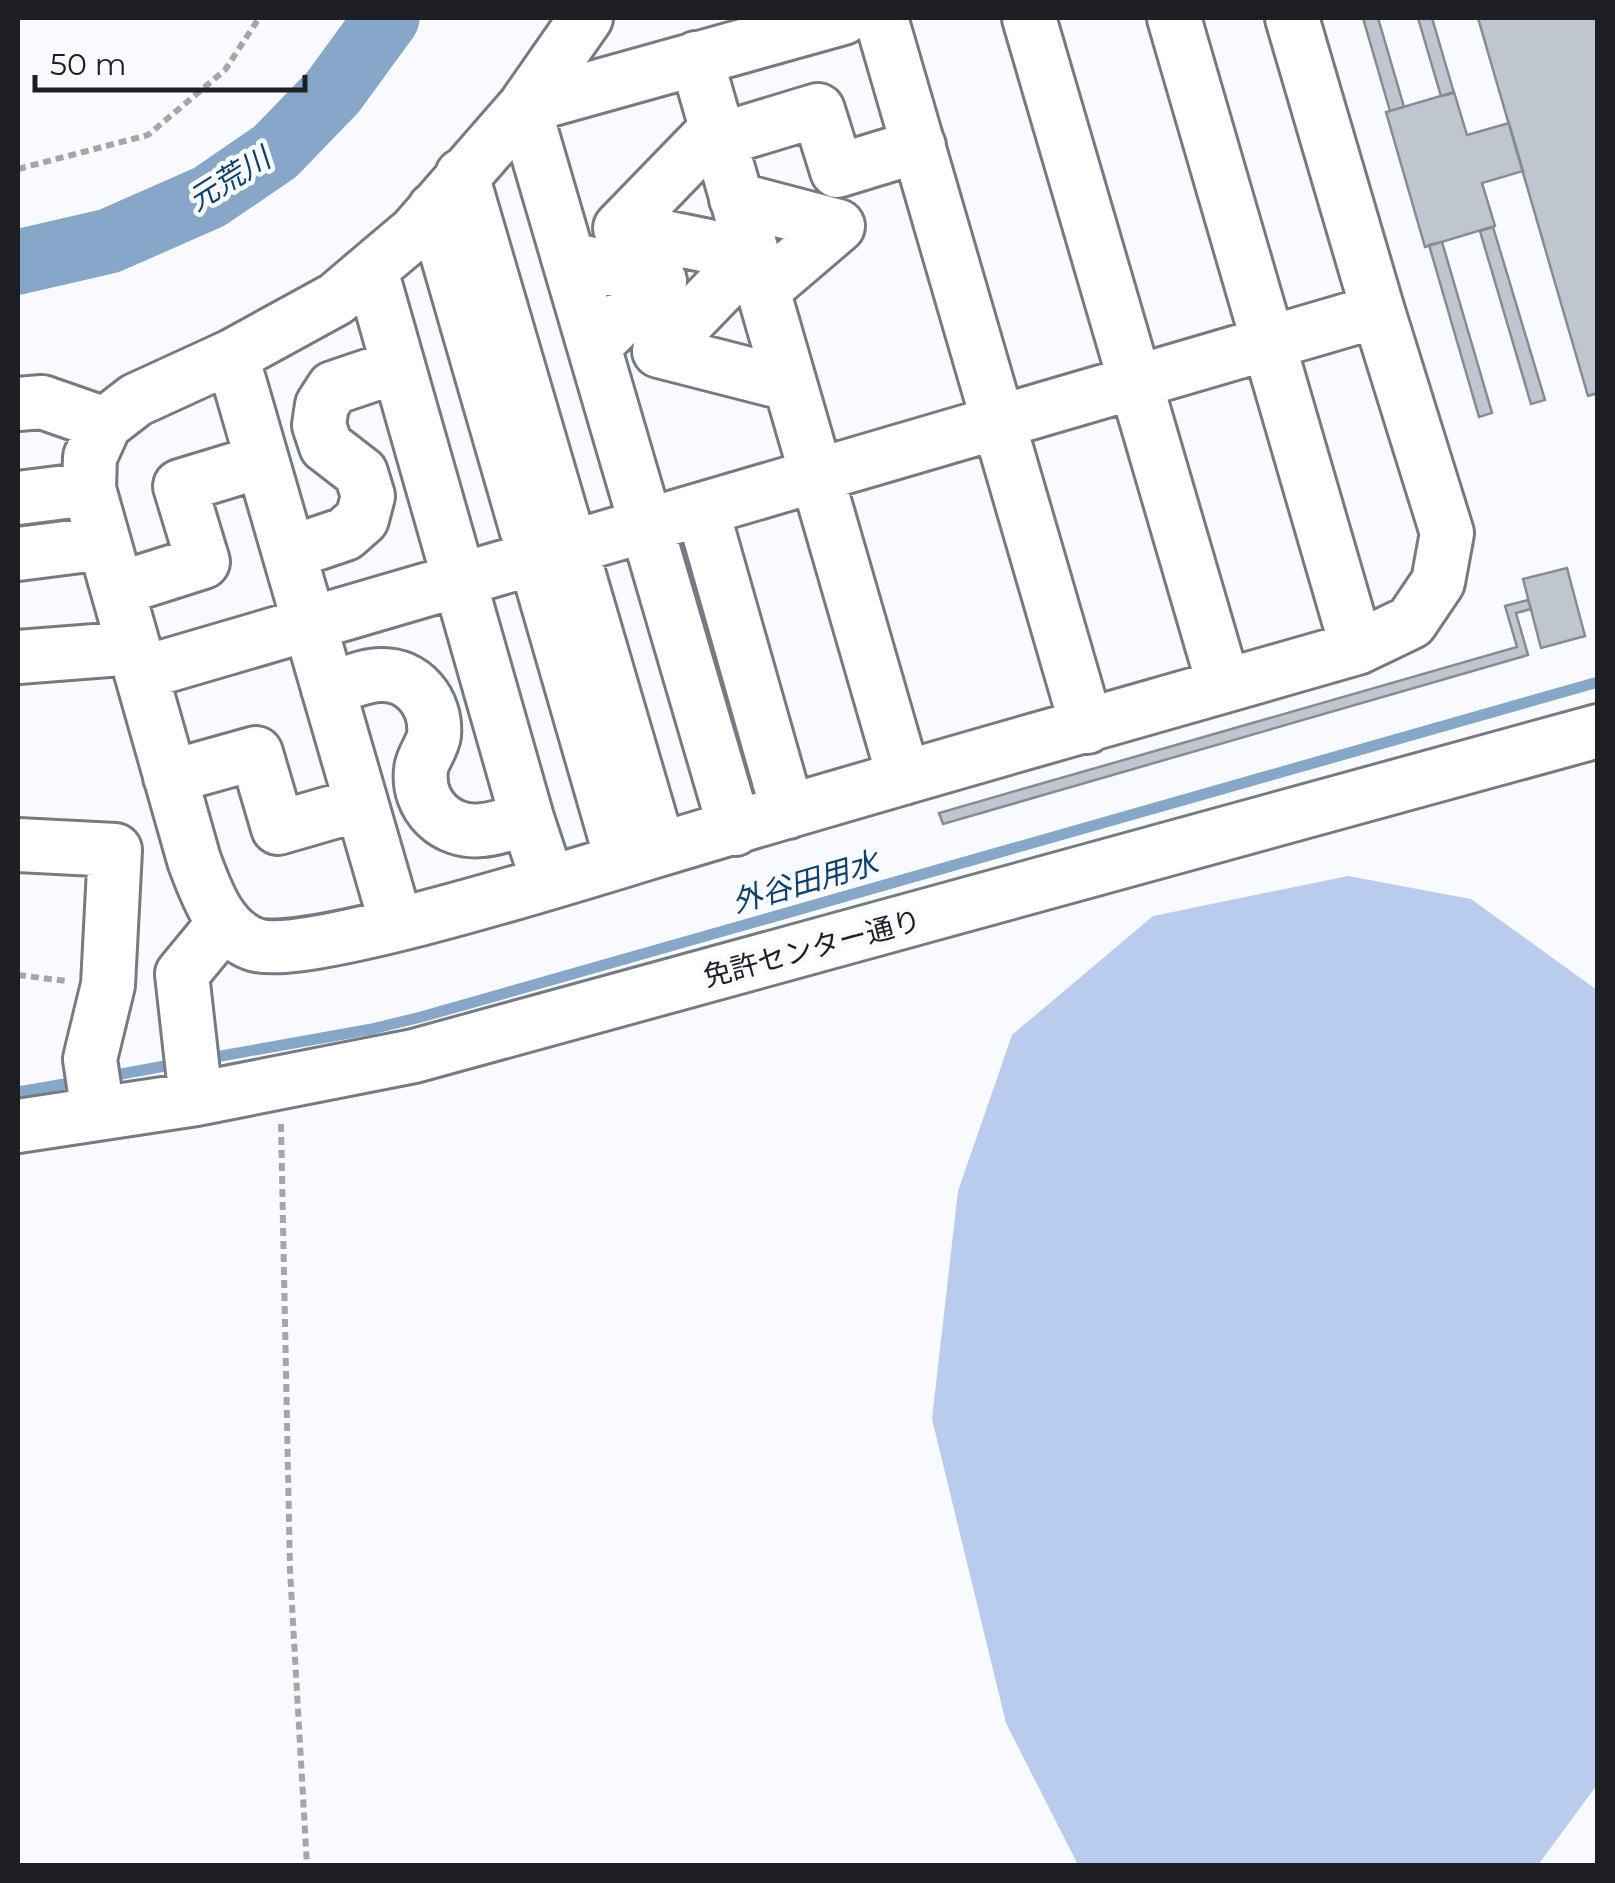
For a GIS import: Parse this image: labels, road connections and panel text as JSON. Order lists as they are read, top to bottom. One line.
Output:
{"streets":{"street":["免許センター通り"]},"water":["元荒川","外谷田用水"],"scale_bar":"50 m"}
